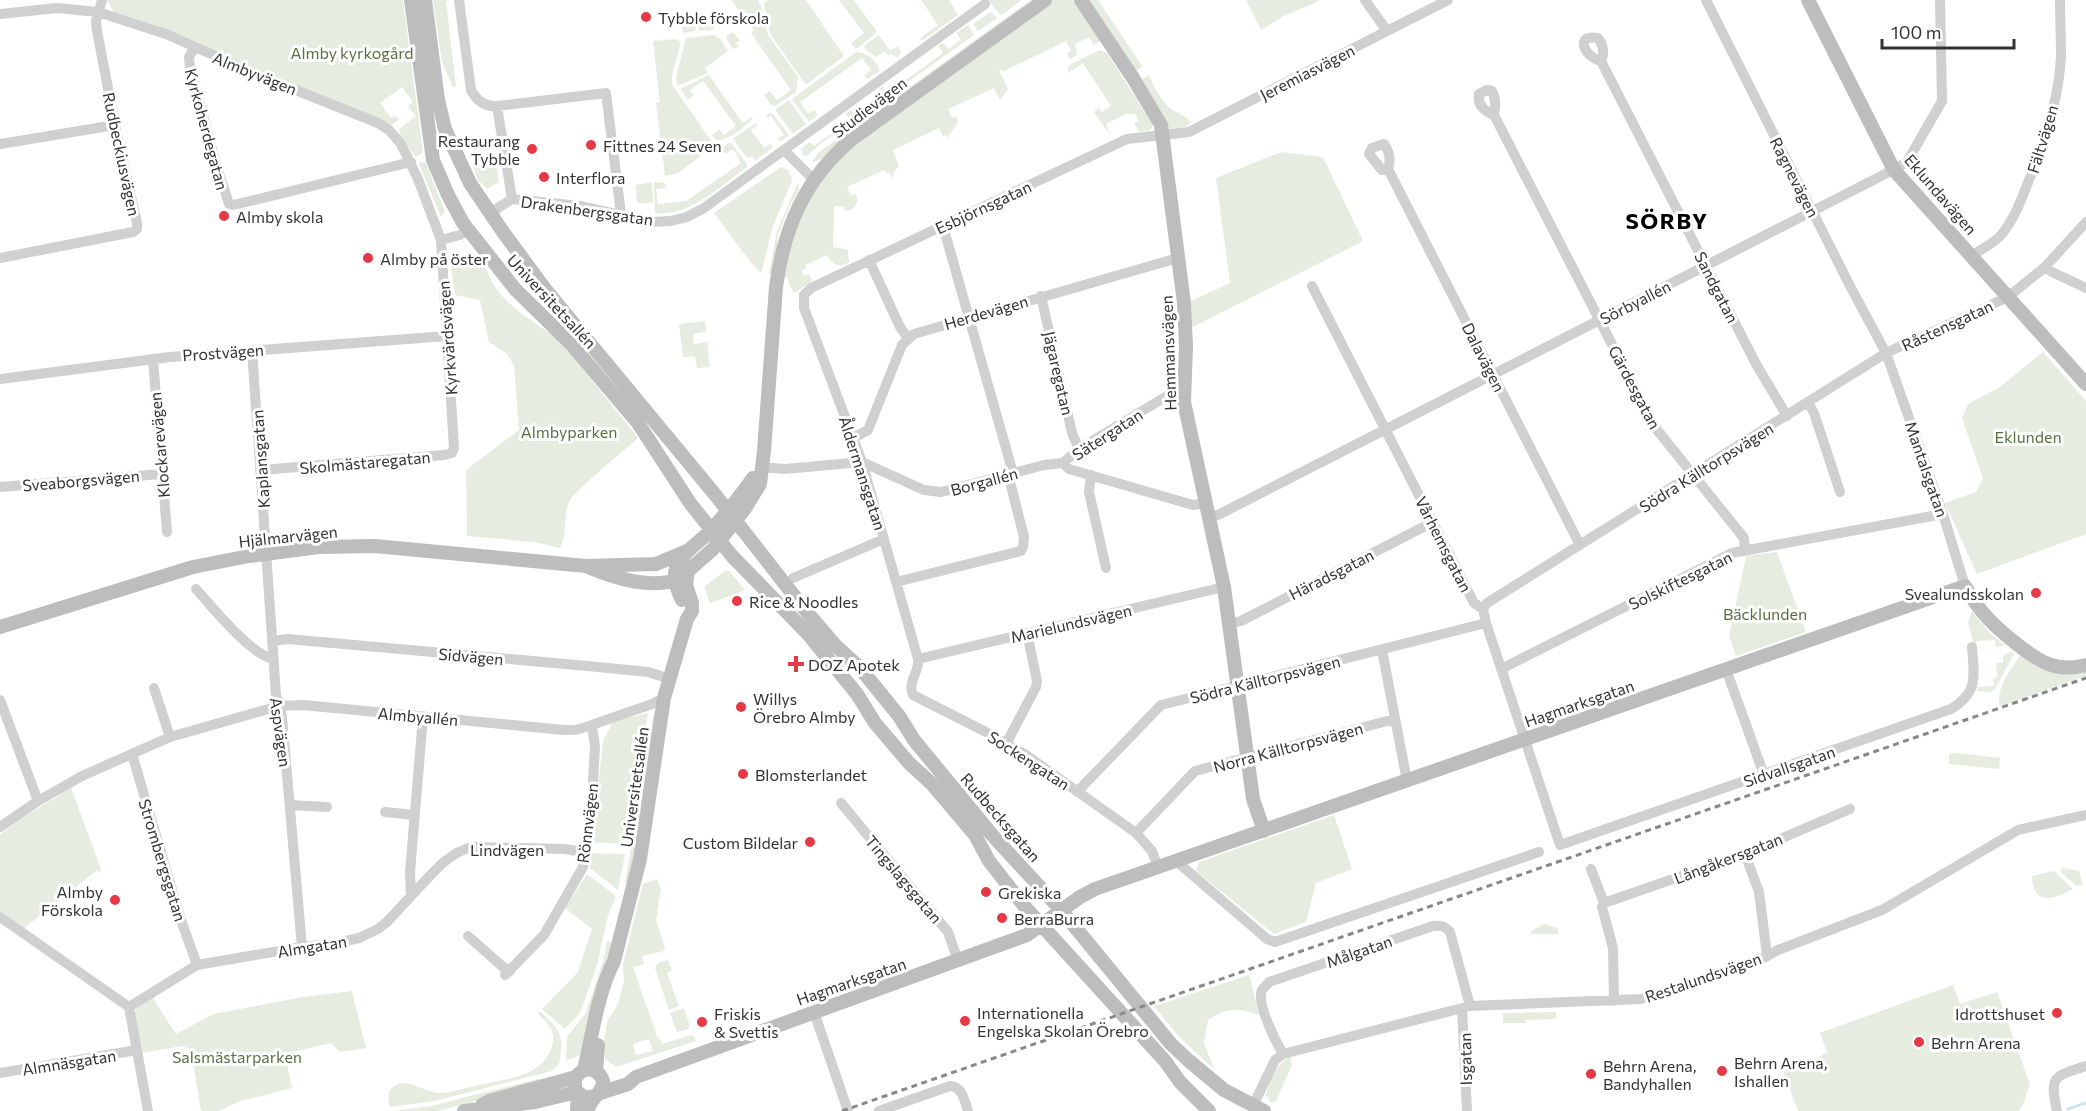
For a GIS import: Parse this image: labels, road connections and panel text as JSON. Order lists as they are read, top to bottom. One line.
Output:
{"streets":{"street":["Jeremiasvägen","Almbyvägen","Studievägen","Kyrkoherdegatan","Fältvägen","Rudbeckiusvägen","Ragnevägen","Eklundavägen","Esbjörnsgatan","Drakenbergsgatan","Sandgatan","Universitetsallén","Sörbyallén","Herdevägen","Råstensgatan","Kyrkvärdsvägen","Prostvägen","Hemmansvägen","Dalavägen","Jägaregatan","Gärdesgatan","Sätergatan","Klockarevägen","Kaplansgatan","Skolmästaregatan","Södra Källtorpsvägen","Mantalsgatan","Åldermansgatan","Sveaborgsvägen","Borgallén","Hjälmarvägen","Vårhemsgatan","Häradsgatan","Solskiftesgatan","Marielundsvägen","Sidvägen","Hagmarksgatan","Almbyallén","Aspvägen","Norra Källtorpsvägen","Sockengatan","Sidvallsgatan","Rudbecksgatan","Rönnvägen","Lindvägen","Långåkersgatan","Strombergsgatan","Tingslagsgatan","Almgatan","Målgatan","Restalundsvägen","Isgatan","Almnäsgatan"]},"crossings":[["Jeremiasvägen","Esbjörnsgatan"],["Jeremiasvägen","Hemmansvägen"],["Almbyvägen","Kyrkoherdegatan"],["Almbyvägen","Rudbeckiusvägen"],["Almbyvägen","Kyrkvärdsvägen"],["Studievägen","Universitetsallén"],["Studievägen","Rudbecksgatan"],["Fältvägen","Eklundavägen"],["Ragnevägen","Sörbyallén"],["Ragnevägen","Råstensgatan"],["Ragnevägen","Södra Källtorpsvägen"],["Ragnevägen","Mantalsgatan"],["Eklundavägen","Sörbyallén"],["Eklundavägen","Råstensgatan"],["Esbjörnsgatan","Hemmansvägen"],["Esbjörnsgatan","Åldermansgatan"],["Sandgatan","Sörbyallén"],["Sandgatan","Södra Källtorpsvägen"],["Universitetsallén","Hjälmarvägen"],["Universitetsallén","Sidvägen"],["Universitetsallén","Hagmarksgatan"],["Universitetsallén","Almbyallén"],["Universitetsallén","Rudbecksgatan"],["Sörbyallén","Hemmansvägen"],["Sörbyallén","Dalavägen"],["Sörbyallén","Gärdesgatan"],["Sörbyallén","Vårhemsgatan"],["Herdevägen","Hemmansvägen"],["Herdevägen","Jägaregatan"],["Råstensgatan","Södra Källtorpsvägen"],["Råstensgatan","Mantalsgatan"],["Kyrkvärdsvägen","Prostvägen"],["Kyrkvärdsvägen","Skolmästaregatan"],["Prostvägen","Klockarevägen"],["Prostvägen","Kaplansgatan"],["Hemmansvägen","Sätergatan"],["Hemmansvägen","Södra Källtorpsvägen"],["Hemmansvägen","Häradsgatan"],["Hemmansvägen","Marielundsvägen"],["Hemmansvägen","Hagmarksgatan"],["Hemmansvägen","Norra Källtorpsvägen"],["Dalavägen","Södra Källtorpsvägen"],["Jägaregatan","Sätergatan"],["Gärdesgatan","Södra Källtorpsvägen"],["Gärdesgatan","Solskiftesgatan"],["Sätergatan","Borgallén"],["Klockarevägen","Sveaborgsvägen"],["Kaplansgatan","Skolmästaregatan"],["Kaplansgatan","Hjälmarvägen"],["Kaplansgatan","Sidvägen"],["Kaplansgatan","Aspvägen"],["Södra Källtorpsvägen","Mantalsgatan"],["Södra Källtorpsvägen","Vårhemsgatan"],["Södra Källtorpsvägen","Sockengatan"],["Mantalsgatan","Solskiftesgatan"],["Mantalsgatan","Hagmarksgatan"],["Åldermansgatan","Borgallén"],["Åldermansgatan","Marielundsvägen"],["Åldermansgatan","Sockengatan"],["Vårhemsgatan","Häradsgatan"],["Vårhemsgatan","Solskiftesgatan"],["Vårhemsgatan","Hagmarksgatan"],["Vårhemsgatan","Sidvallsgatan"],["Marielundsvägen","Sockengatan"],["Sidvägen","Aspvägen"],["Hagmarksgatan","Sockengatan"],["Hagmarksgatan","Rudbecksgatan"],["Hagmarksgatan","Tingslagsgatan"],["Almbyallén","Aspvägen"],["Almbyallén","Rönnvägen"],["Almbyallén","Strombergsgatan"],["Aspvägen","Almgatan"],["Norra Källtorpsvägen","Sockengatan"],["Rönnvägen","Lindvägen"],["Lindvägen","Almgatan"],["Strombergsgatan","Almgatan"],["Målgatan","Restalundsvägen"],["Målgatan","Isgatan"],["Restalundsvägen","Isgatan"]],"districts":["SÖRBY"],"parks":["Almby kyrkogård","Almbyparken","Eklunden","Bäcklunden","Salsmästarparken"],"places":{"other":["Tybble förskola","Fittnes 24 Seven","Restaurang Tybble","Interflora","Almby skola","Almby på öster","Svealundsskolan","Rice & Noodles","Willys Örebro Almby","Blomsterlandet","Custom Bildelar","Grekiska","Almby Förskola","BerraBurra","Idrottshuset","Internationella Engelska Skolan Örebro","Friskis & Svettis","Behrn Arena","Behrn Arena, Ishallen","Behrn Arena, Bandyhallen"],"health":["DOZ Apotek"]},"scale_bar":"100 m"}
